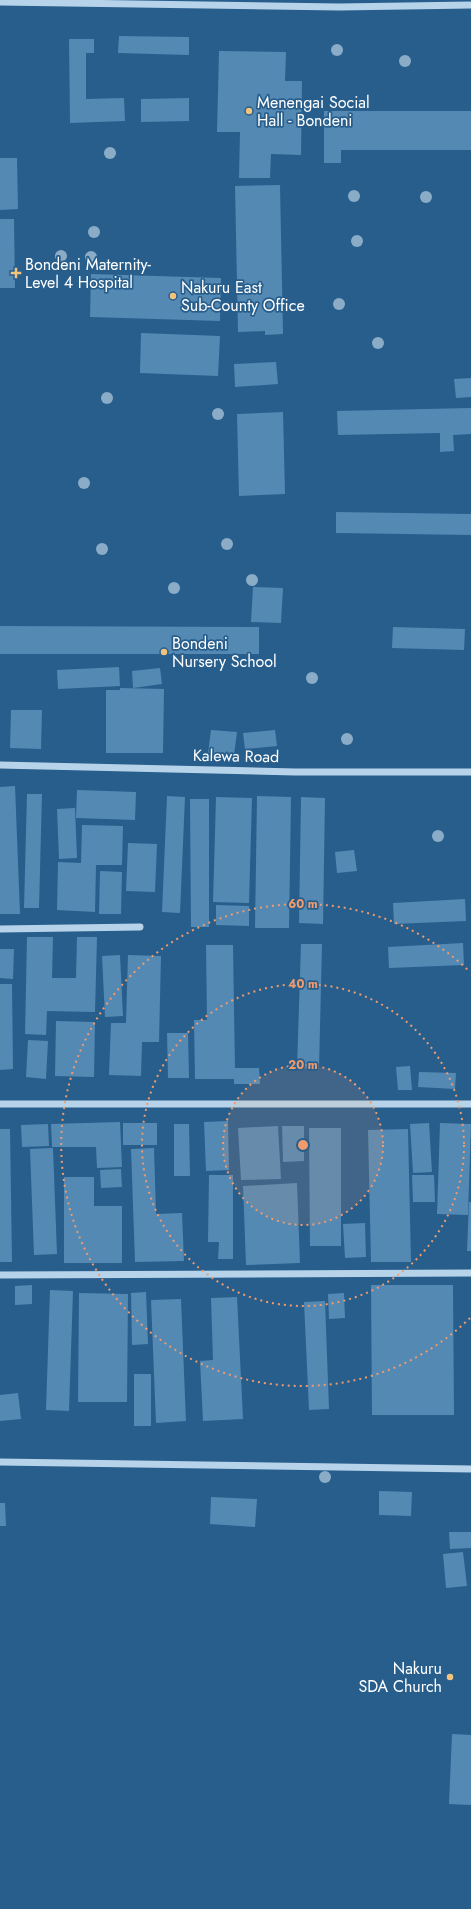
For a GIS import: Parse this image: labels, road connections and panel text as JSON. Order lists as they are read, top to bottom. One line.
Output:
{"streets":{"street":["Kalewa Road"]},"places":{"other":["Menengai Social Hall - Bondeni","Nakuru East Sub-County Office","Bondeni Nursery School","Nakuru SDA Church"],"health":["Bondeni Maternity- Level 4 Hospital"]},"rings":["60 m","40 m","20 m"]}
